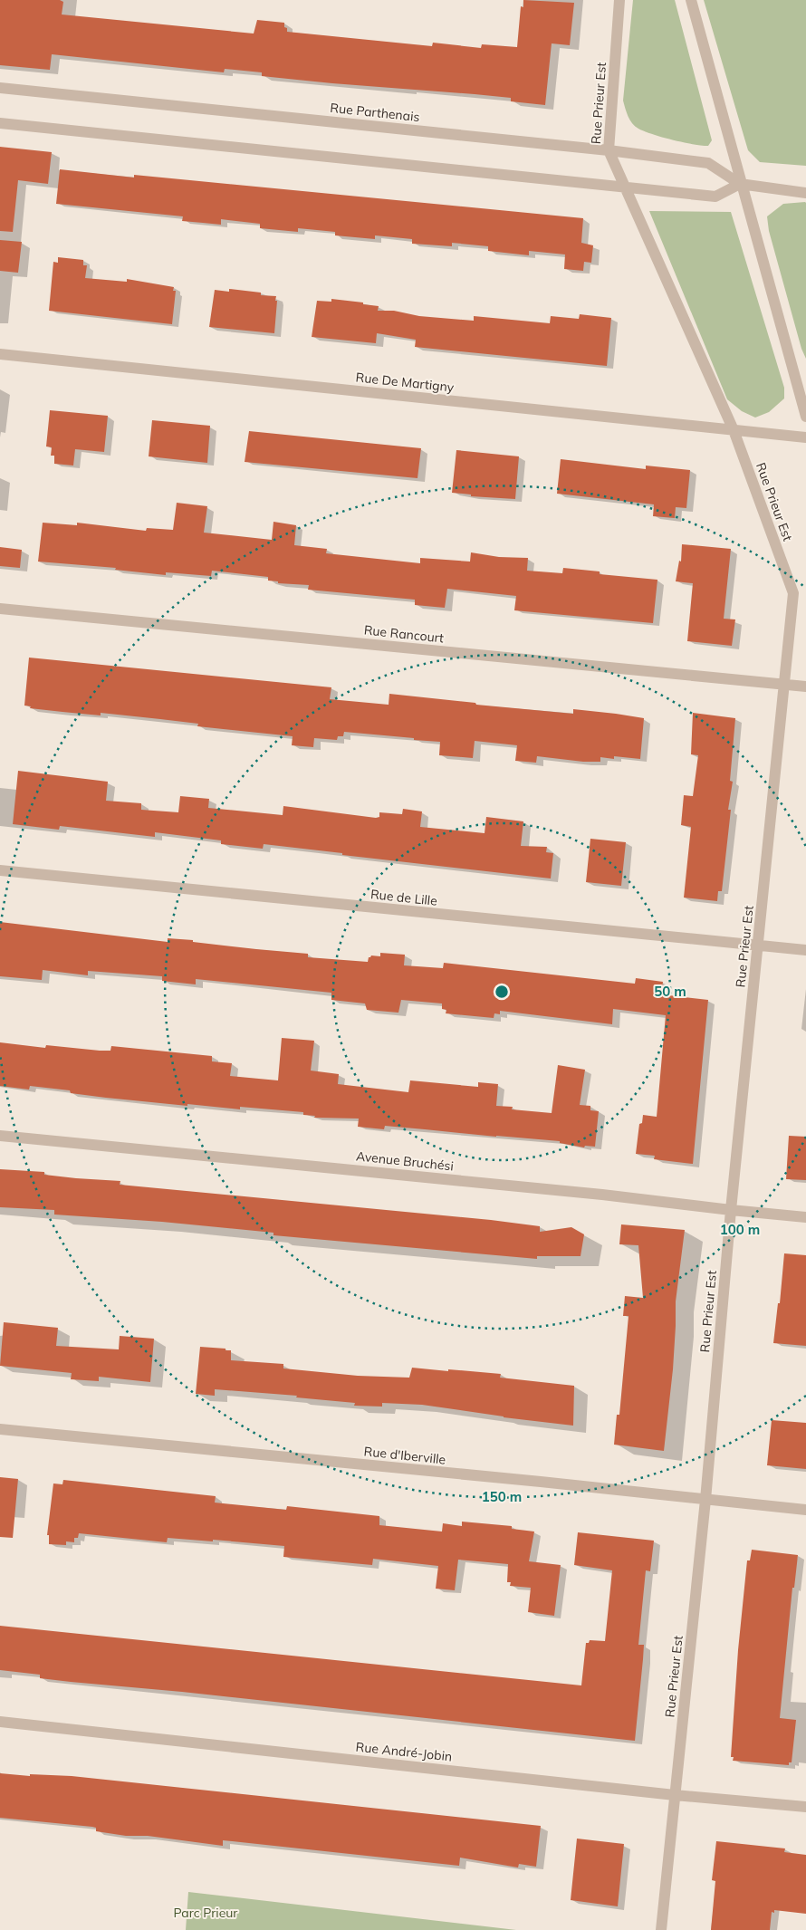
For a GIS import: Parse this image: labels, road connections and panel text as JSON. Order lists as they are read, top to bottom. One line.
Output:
{"streets":{"street":["Rue Prieur Est","Rue Parthenais","Rue De Martigny","Rue Rancourt","Rue de Lille","Avenue Bruchési","Rue d'Iberville","Rue André-Jobin"]},"crossings":[["Rue Prieur Est","Rue Parthenais"],["Rue Prieur Est","Rue De Martigny"],["Rue Prieur Est","Rue Rancourt"],["Rue Prieur Est","Rue de Lille"],["Rue Prieur Est","Avenue Bruchési"],["Rue Prieur Est","Rue d'Iberville"],["Rue Prieur Est","Rue André-Jobin"]],"parks":["Parc Prieur"],"rings":["50 m","100 m","150 m"]}
